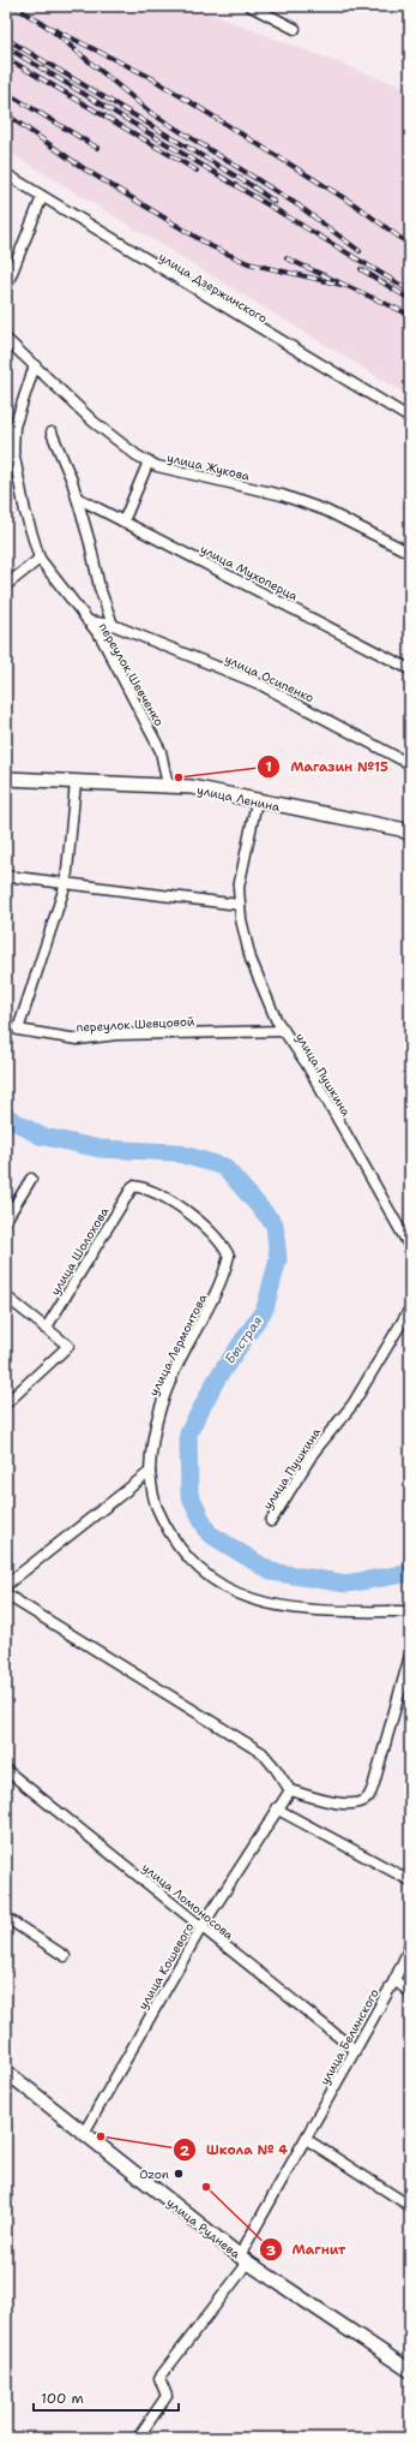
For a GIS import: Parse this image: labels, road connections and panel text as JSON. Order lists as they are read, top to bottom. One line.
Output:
{"streets":{"street":["улица Дзержинского","улица Жукова","улица Мухоперца","переулок Шевченко","улица Осипенко","улица Ленина","переулок Шевцовой","улица Пушкина","улица Шолохова","улица Лермонтова","улица Ломоносова","улица Кошевого","улица Белинского","улица Руднева"]},"crossings":[["улица Жукова","переулок Шевченко"],["переулок Шевченко","улица Осипенко"],["переулок Шевченко","улица Ленина"],["улица Ленина","улица Пушкина"],["переулок Шевцовой","улица Пушкина"],["улица Шолохова","улица Лермонтова"],["улица Ломоносова","улица Кошевого"],["улица Ломоносова","улица Белинского"],["улица Кошевого","улица Руднева"],["улица Белинского","улица Руднева"]],"water":["Быстрая"],"places":["Магазин №15","Школа № 4","Ozon","Магнит"],"scale_bar":"100 m"}
